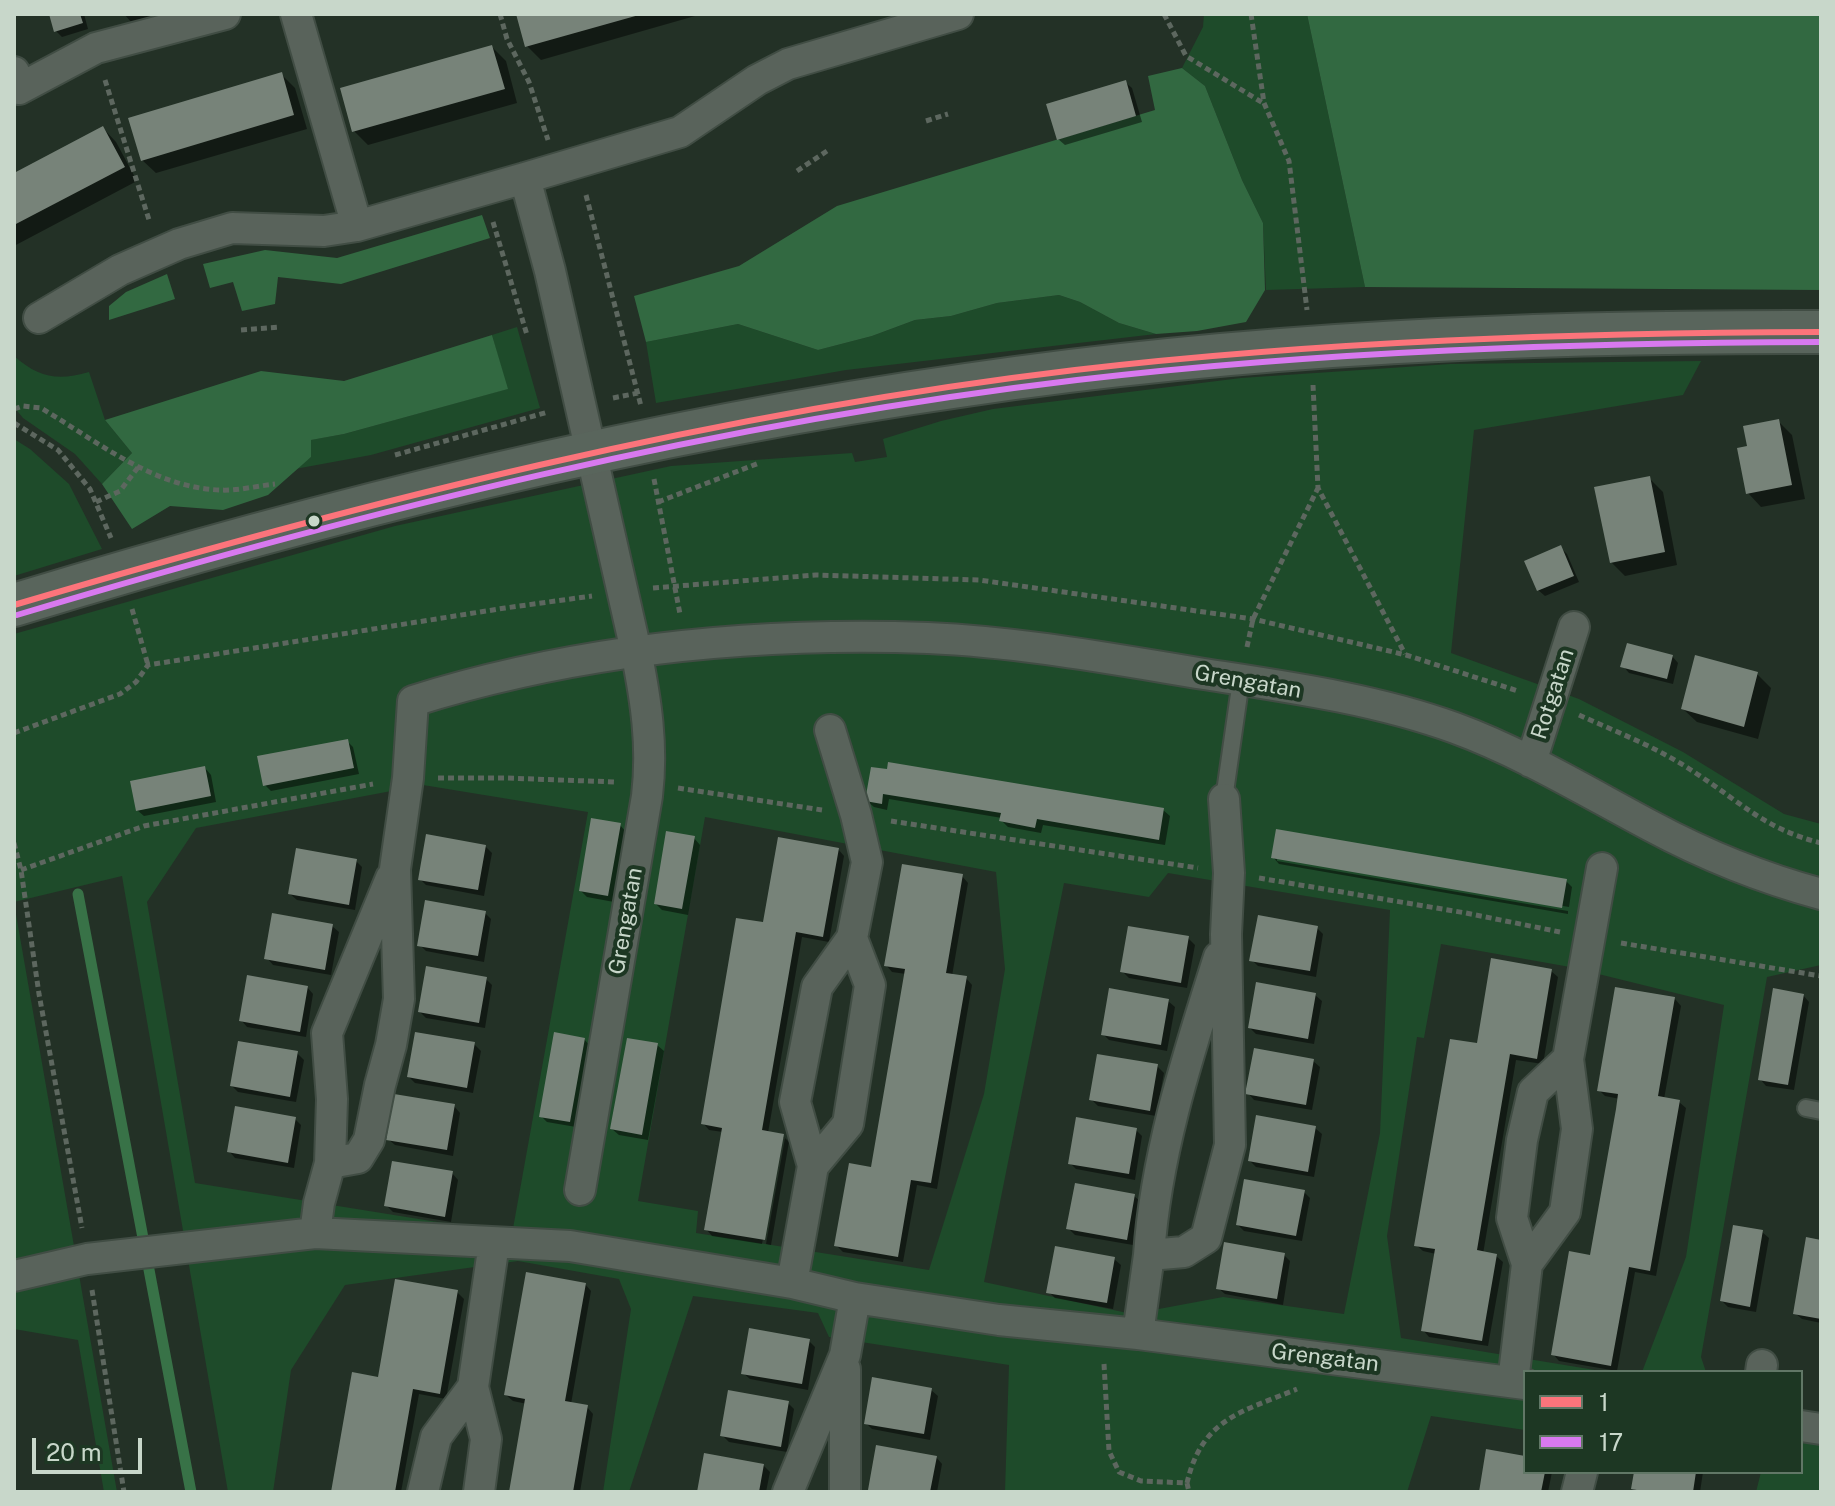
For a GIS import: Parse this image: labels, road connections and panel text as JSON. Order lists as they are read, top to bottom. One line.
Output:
{"streets":{"street":["Grengatan","Rotgatan"]},"crossings":[["Grengatan","Rotgatan"]],"lines":["transit line 1","transit line 17"],"legend":["1","17"],"scale_bar":"20 m"}
